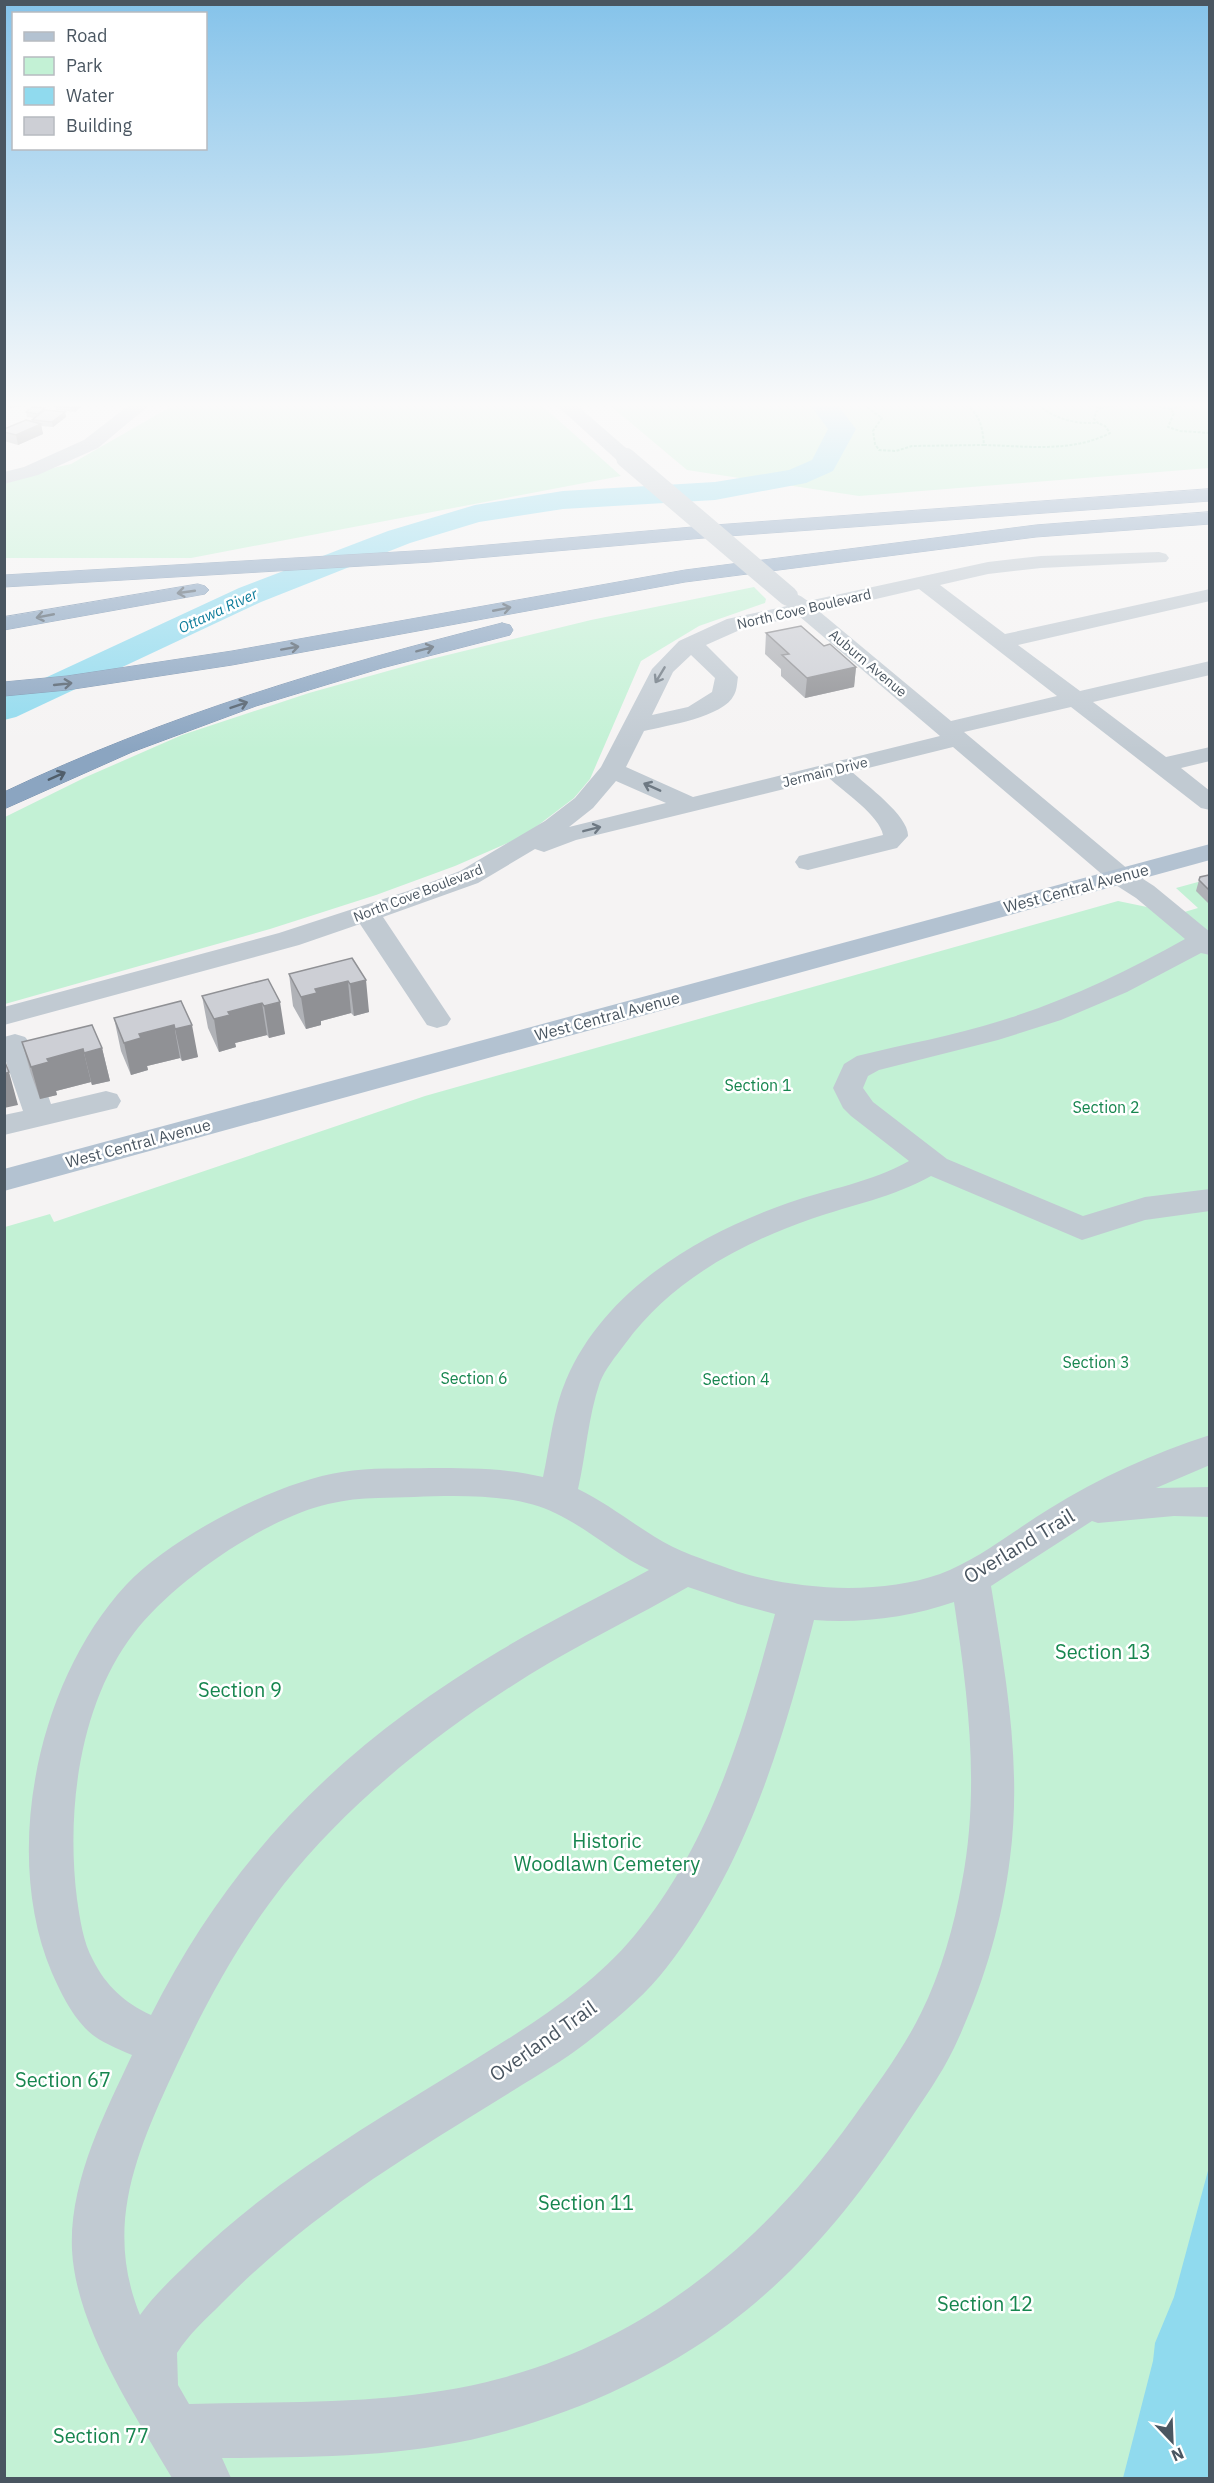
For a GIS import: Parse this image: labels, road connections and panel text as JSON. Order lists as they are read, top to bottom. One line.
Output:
{"streets":{"main road":["West Central Avenue"],"street":["North Cove Boulevard","Auburn Avenue","Jermain Drive","Overland Trail"]},"crossings":[["North Cove Boulevard","Auburn Avenue"],["North Cove Boulevard","Jermain Drive"],["Auburn Avenue","Jermain Drive"],["Auburn Avenue","West Central Avenue"]],"water":["Ottawa River"],"parks":["Section 1","Section 2","Section 3","Section 6","Section 4","Section 13","Section 9","Historic Woodlawn Cemetery","Section 67","Section 11","Section 12","Section 77"],"legend":["Road","Park","Water","Building"],"north":"bottom right"}
